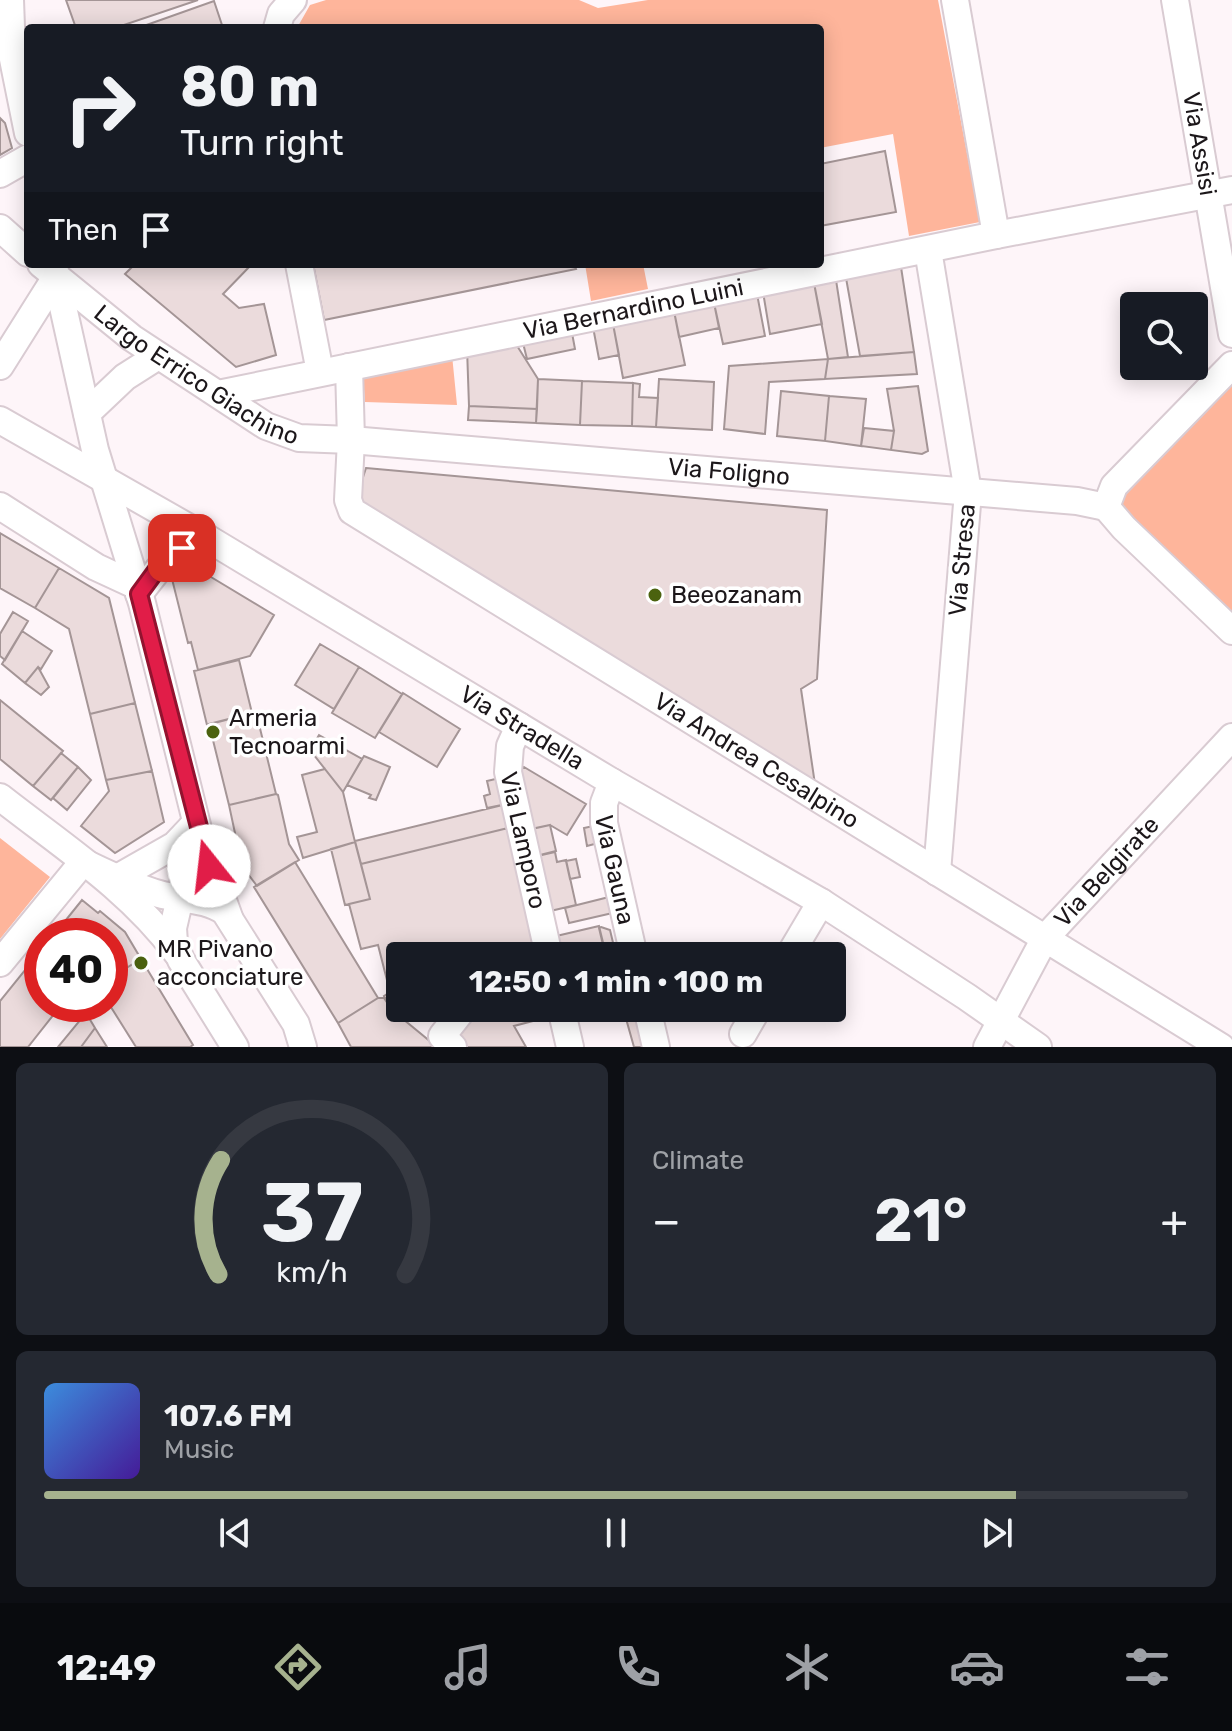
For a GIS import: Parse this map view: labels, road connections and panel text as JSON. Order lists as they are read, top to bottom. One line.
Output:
{"streets":{"street":["Via Assisi","Via Bernardino Luini","Largo Errico Giachino","Via Foligno","Via Stresa","Via Stradella","Via Andrea Cesalpino","Via Lamporo","Via Gauna","Via Belgirate"]},"crossings":[["Via Assisi","Via Bernardino Luini"],["Via Bernardino Luini","Largo Errico Giachino"],["Via Bernardino Luini","Via Stresa"],["Largo Errico Giachino","Via Foligno"],["Largo Errico Giachino","Via Stradella"],["Largo Errico Giachino","Via Andrea Cesalpino"],["Via Foligno","Via Stresa"],["Via Foligno","Via Andrea Cesalpino"],["Via Stresa","Via Andrea Cesalpino"],["Via Stradella","Via Lamporo"],["Via Stradella","Via Gauna"],["Via Stradella","Via Belgirate"],["Via Andrea Cesalpino","Via Belgirate"]],"places":["Beeozanam","Armeria Tecnoarmi","MR Pivano acconciature"],"page":{"turn":["80 m","Turn right"],"then":"Then","limit":"40","trip":"12:50 · 1 min · 100 m","tile":"Climate","heat":["−","21°","+"],"song":["107.6 FM","Music"],"tabs":"12:49","gauge":["37","km/h"]}}
